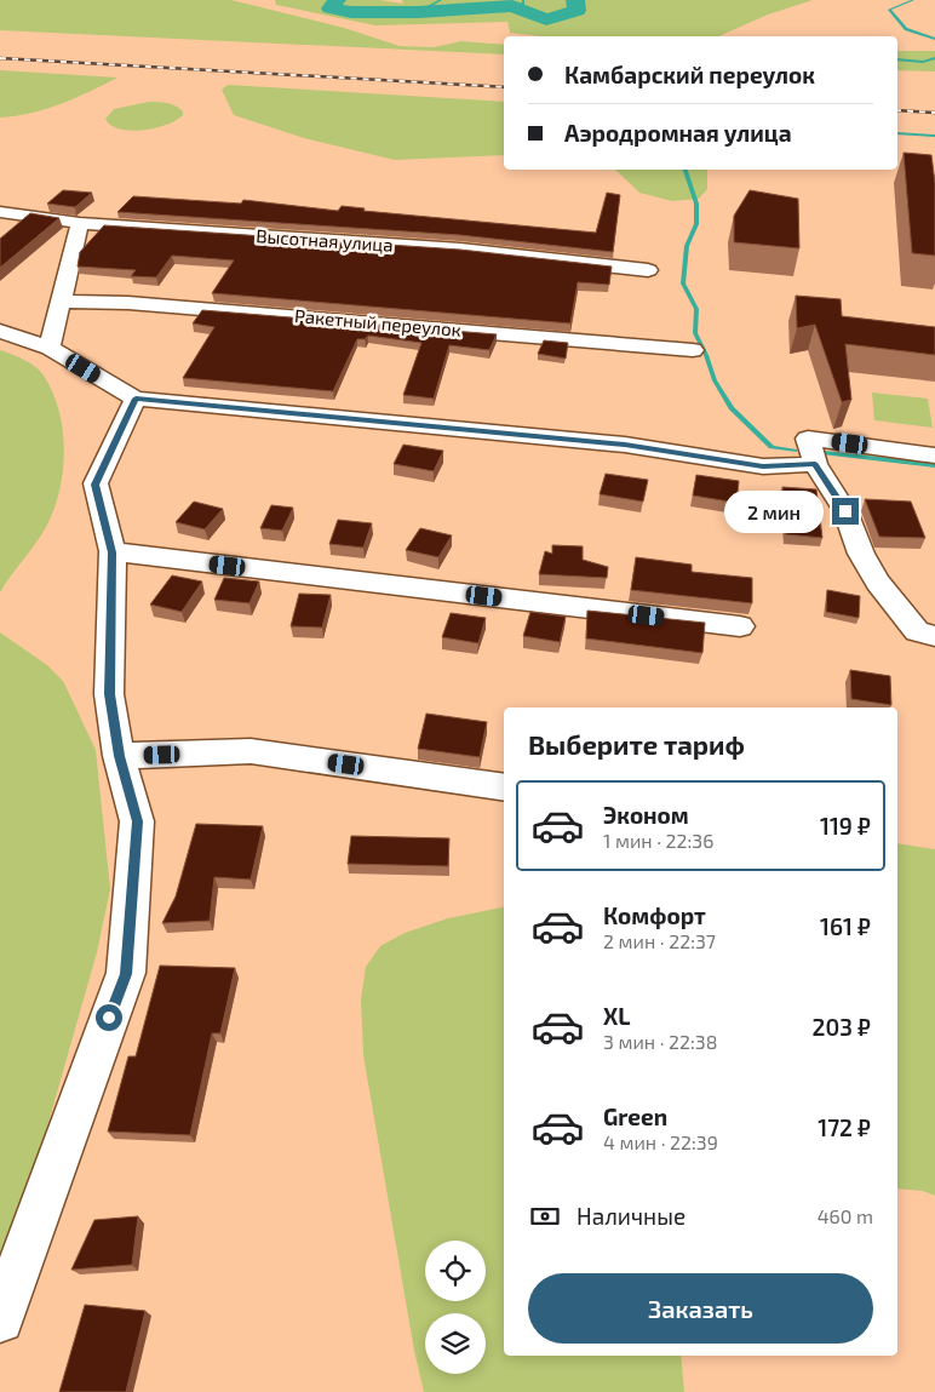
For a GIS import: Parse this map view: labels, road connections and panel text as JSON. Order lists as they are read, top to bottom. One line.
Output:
{"streets":{"street":["Высотная улица","Ракетный переулок"]},"page":{"banner":["Камбарский переулок","Аэродромная улица"],"bubble":"2 мин","heading":"Выберите тариф","list":[{"name":"Эконом","note":"1 мин · 22:36","value":"119 ₽"},{"name":"Комфорт","note":"2 мин · 22:37","value":"161 ₽"},{"name":"XL","note":"3 мин · 22:38","value":"203 ₽"},{"name":"Green","note":"4 мин · 22:39","value":"172 ₽"}],"pay":["Наличные","460 m"],"buttons":"Заказать"}}
